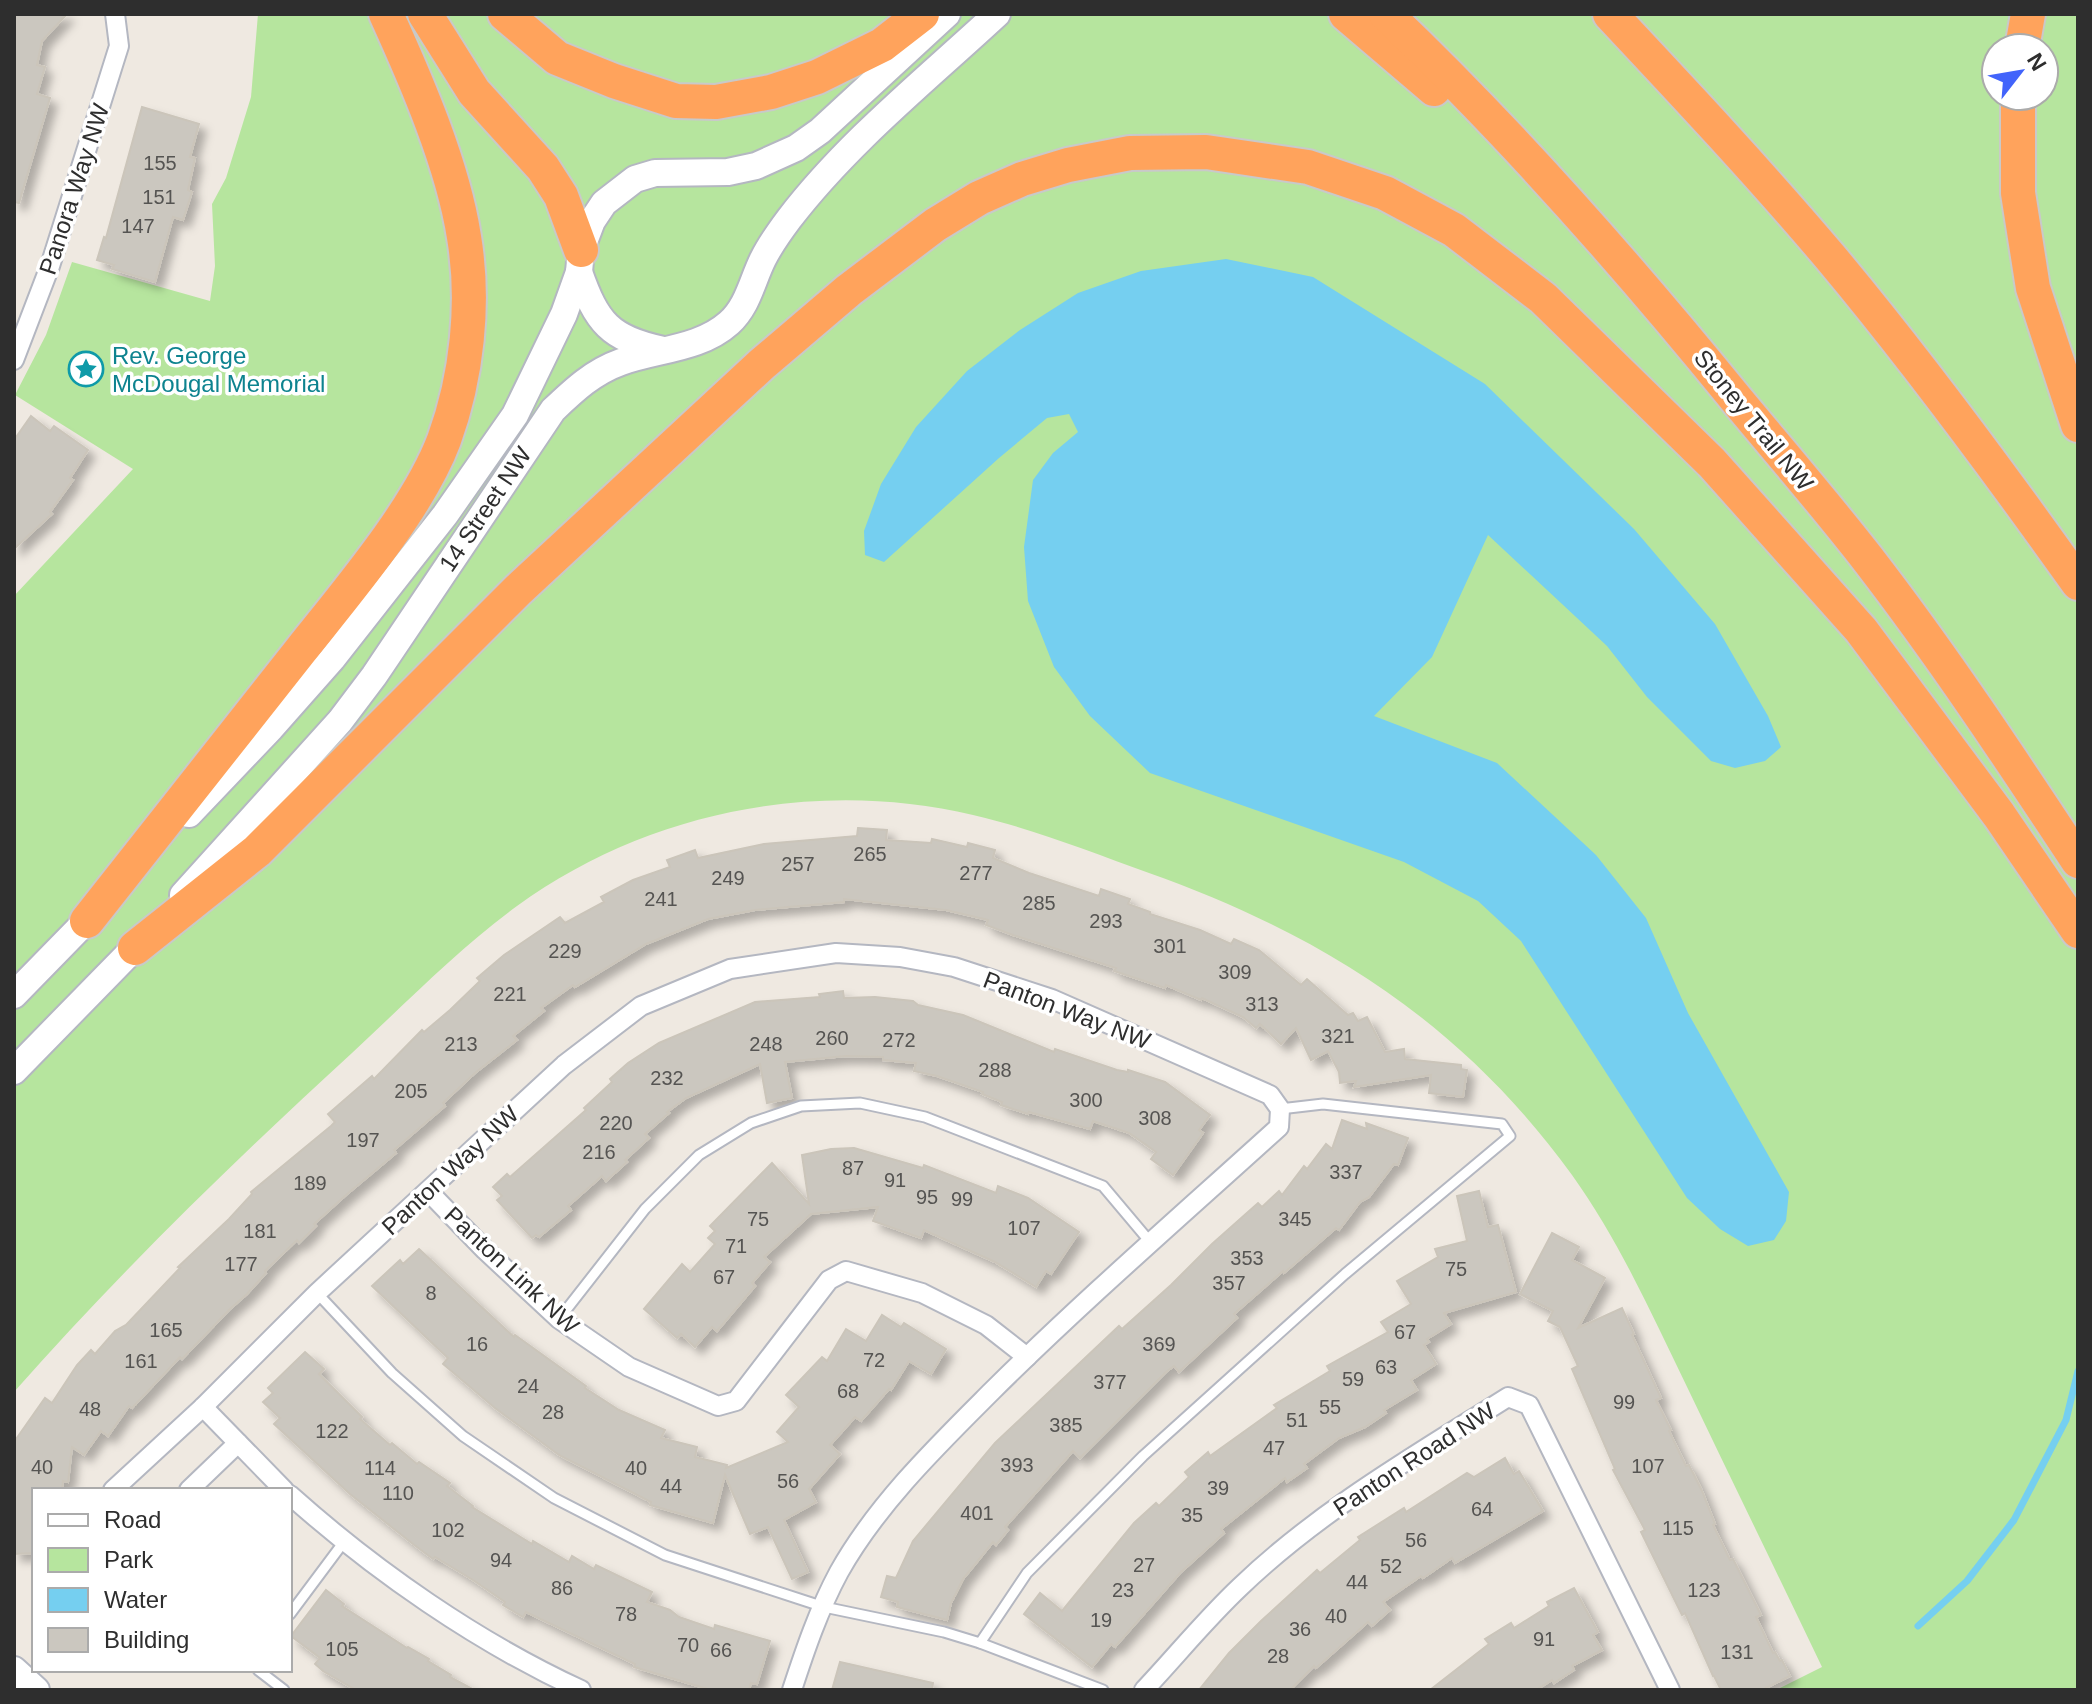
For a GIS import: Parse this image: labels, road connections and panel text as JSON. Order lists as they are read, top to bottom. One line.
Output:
{"streets":{"highway":["Stoney Trail NW"],"street":["Panora Way NW","14 Street NW","Panton Way NW","Panton Link NW","Panton Road NW"]},"crossings":[["Panton Way NW","Panton Link NW"]],"places":{"place":["Rev. George McDougal Memorial"]},"house_numbers":["155","151","147","265","257","277","249","241","285","293","301","229","309","221","313","321","260","272","213","248","288","232","205","300","308","220","197","216","87","337","91","189","95","99","75","345","107","181","71","353","177","75","67","357","8","165","67","16","369","72","161","63","59","377","24","68","99","55","48","28","51","385","122","47","393","107","40","114","40","56","44","39","110","64","401","35","115","102","56","94","27","52","44","86","23","123","78","40","19","36","91","70","105","66","131","28"],"legend":["Road","Park","Water","Building"],"north":"top right"}
